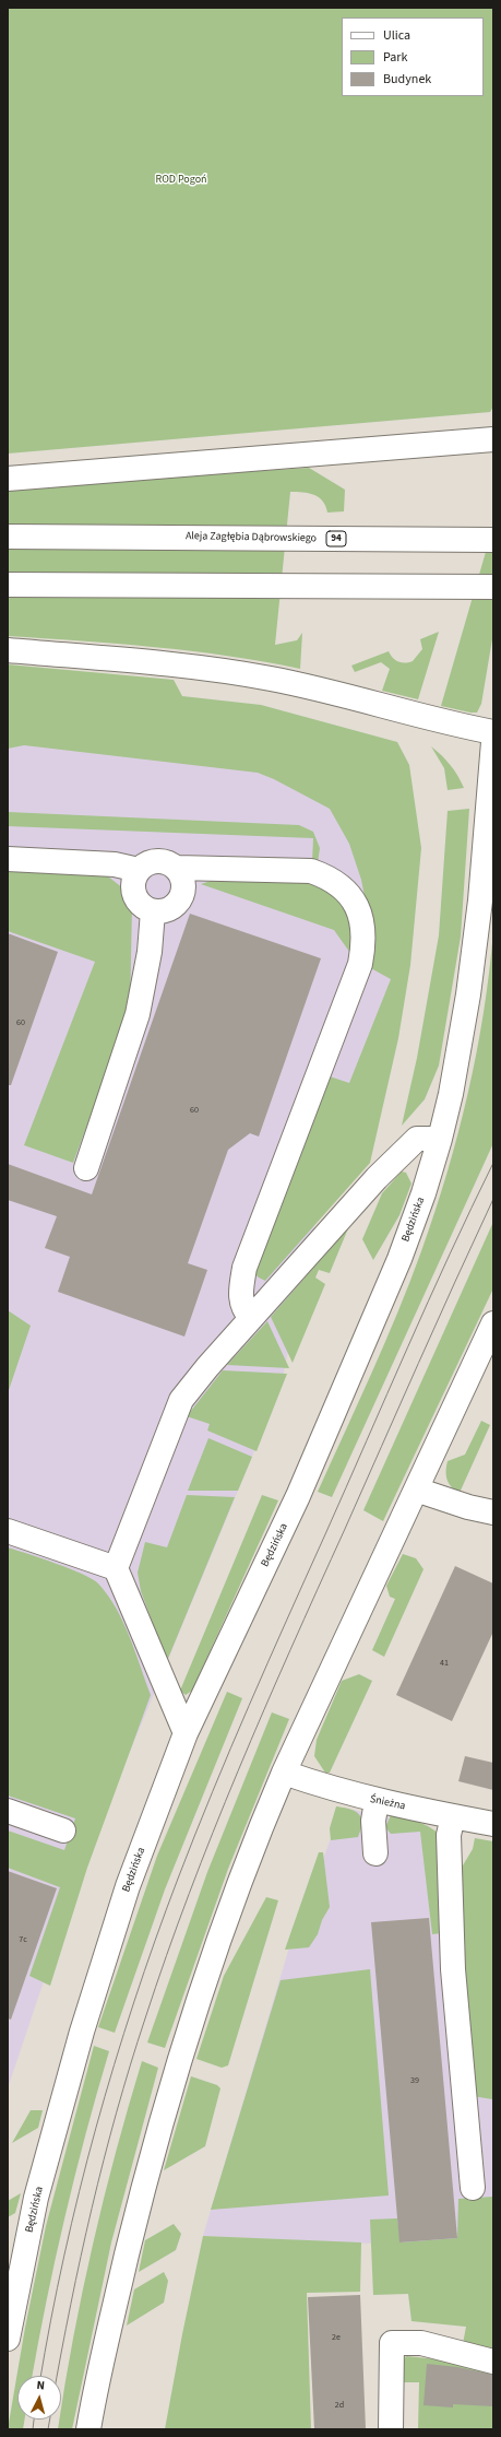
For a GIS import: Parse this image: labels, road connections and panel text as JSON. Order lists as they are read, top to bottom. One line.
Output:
{"streets":{"street":["Aleja Zagłębia Dąbrowskiego","94","Będzińska","Śnieżna"]},"parks":["ROD Pogoń"],"house_numbers":["60","60","41","7c","39","2e","2d"],"legend":["Ulica","Park","Budynek"],"north":"top"}
